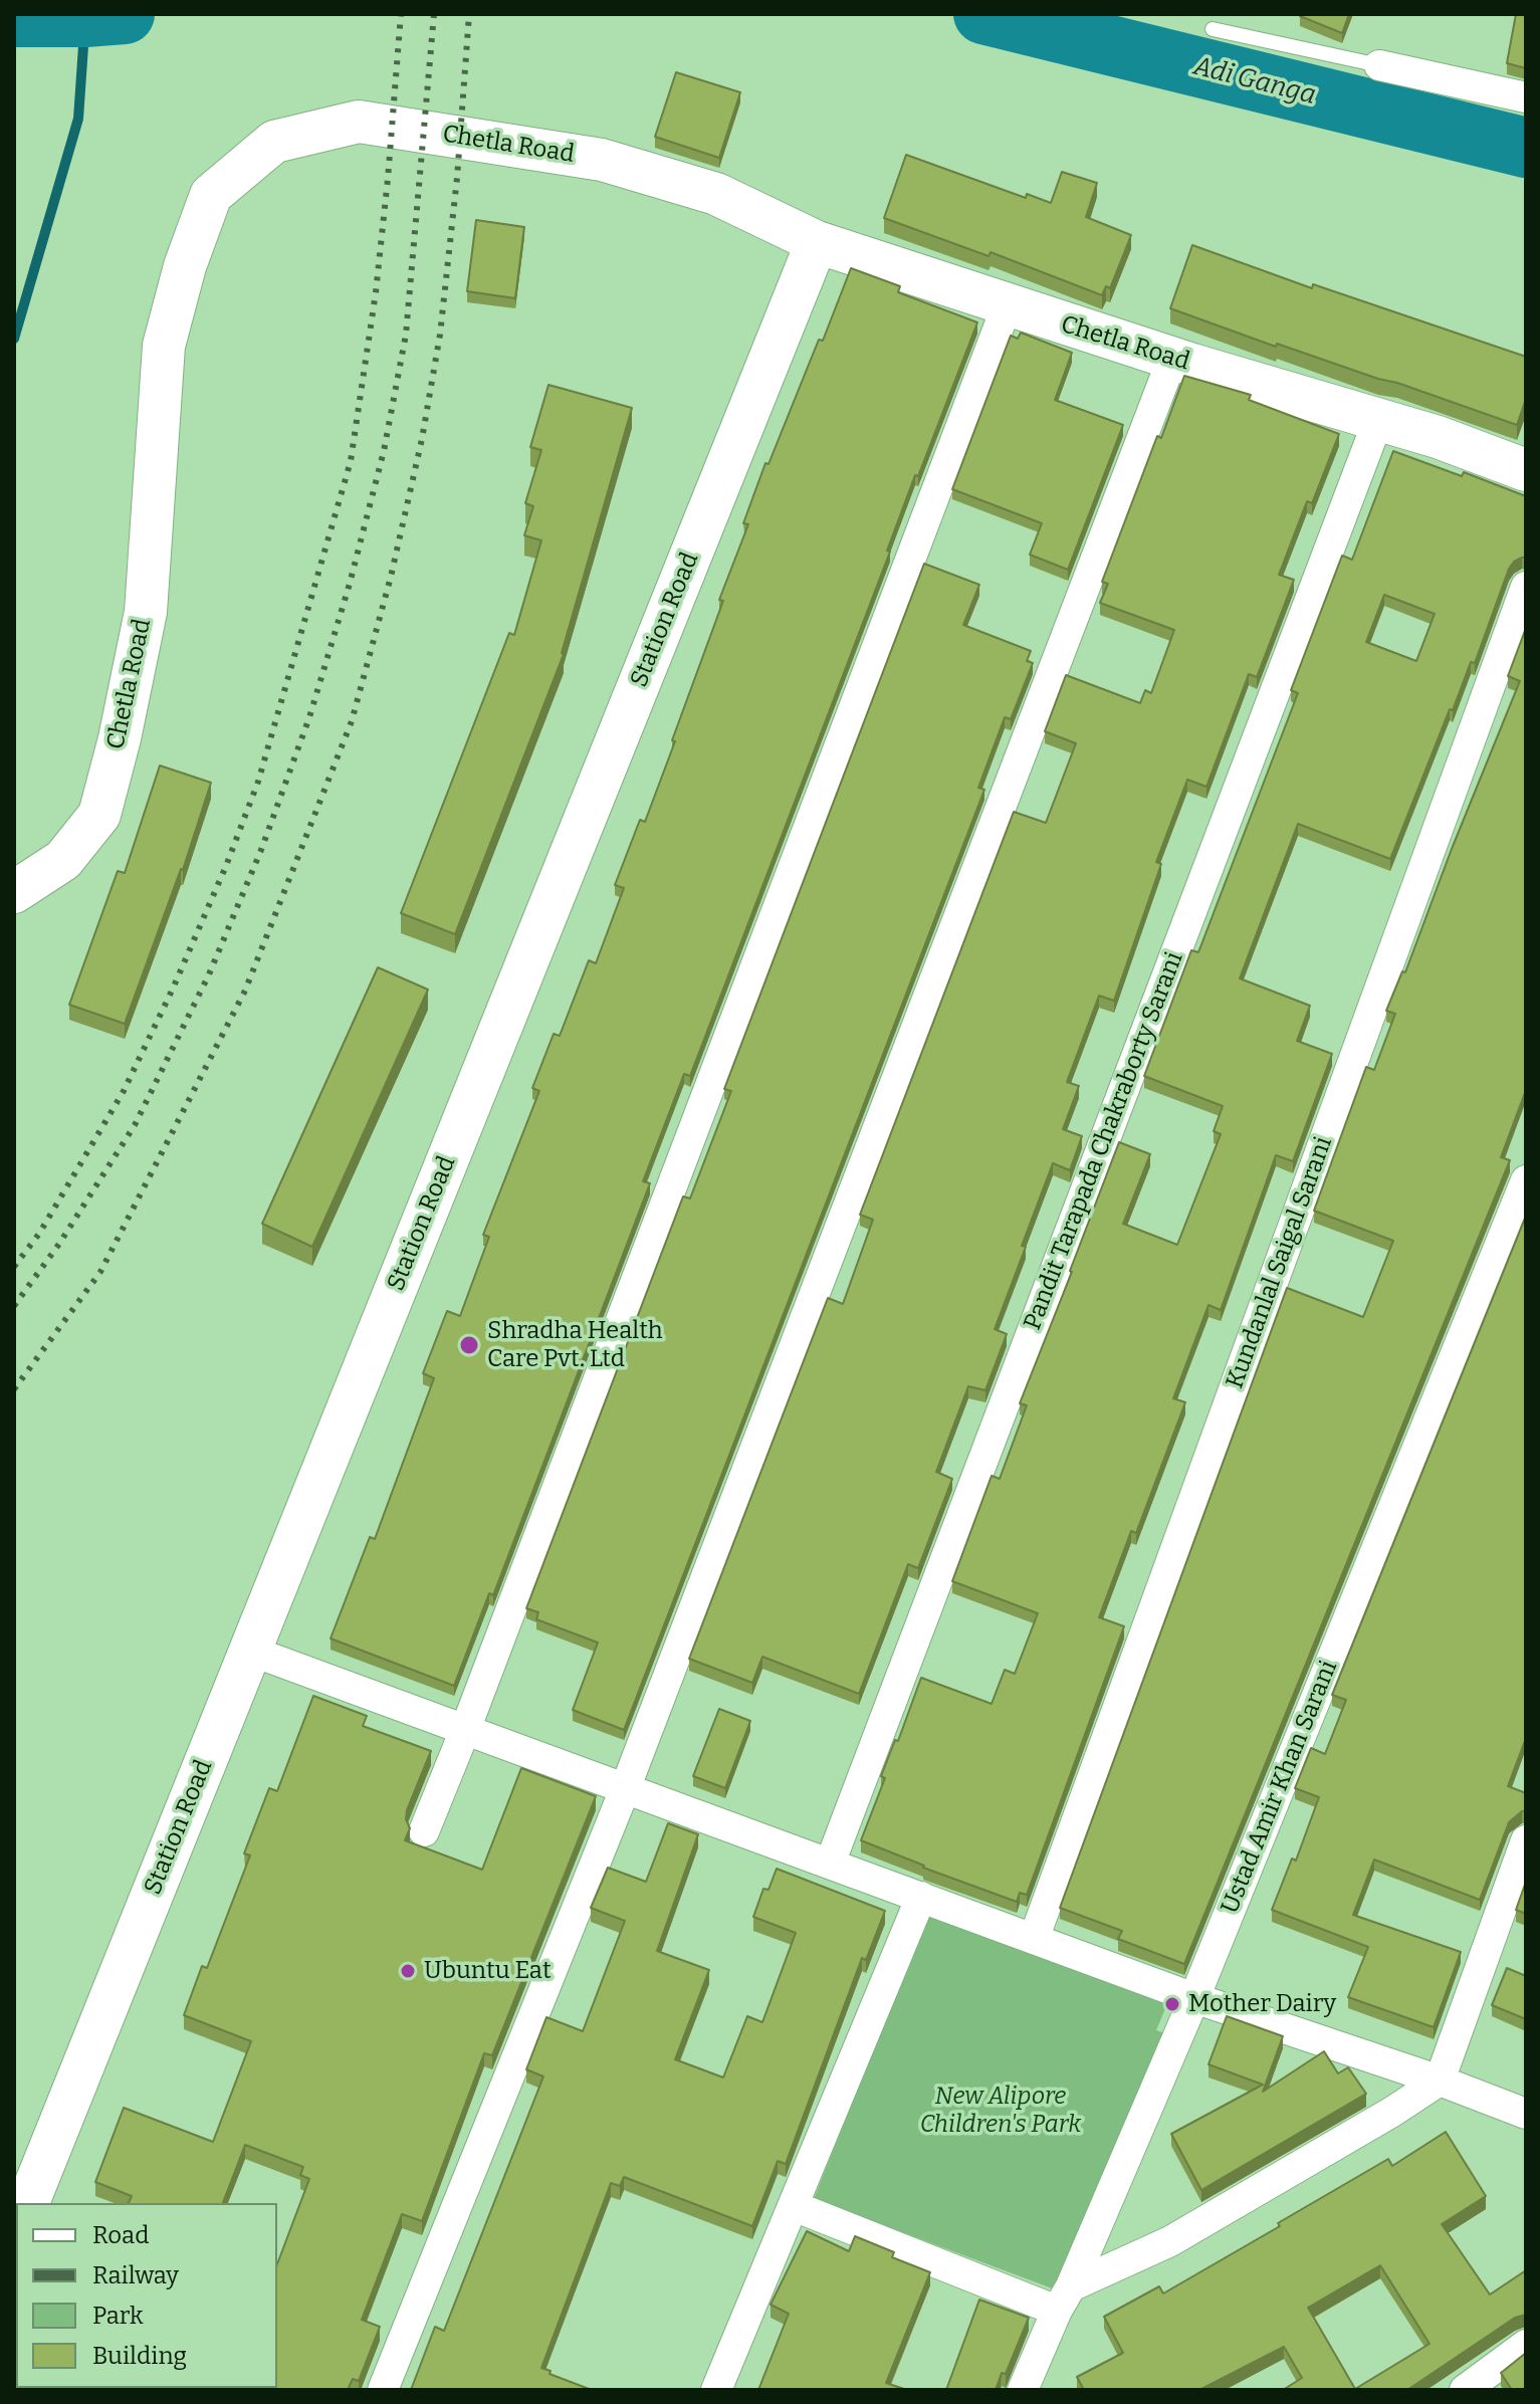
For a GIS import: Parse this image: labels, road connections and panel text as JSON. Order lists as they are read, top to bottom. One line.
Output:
{"streets":{"main road":["Chetla Road","Station Road"],"street":["Pandit Tarapada Chakraborty Sarani","Kundanlal Saigal Sarani","Ustad Amir Khan Sarani"]},"crossings":[["Chetla Road","Station Road"],["Chetla Road","Pandit Tarapada Chakraborty Sarani"]],"water":["Adi Ganga"],"parks":["New Alipore Children's Park"],"places":["Shradha Health Care Pvt. Ltd","Ubuntu Eat","Mother Dairy"],"legend":["Road","Railway","Park","Building"]}
